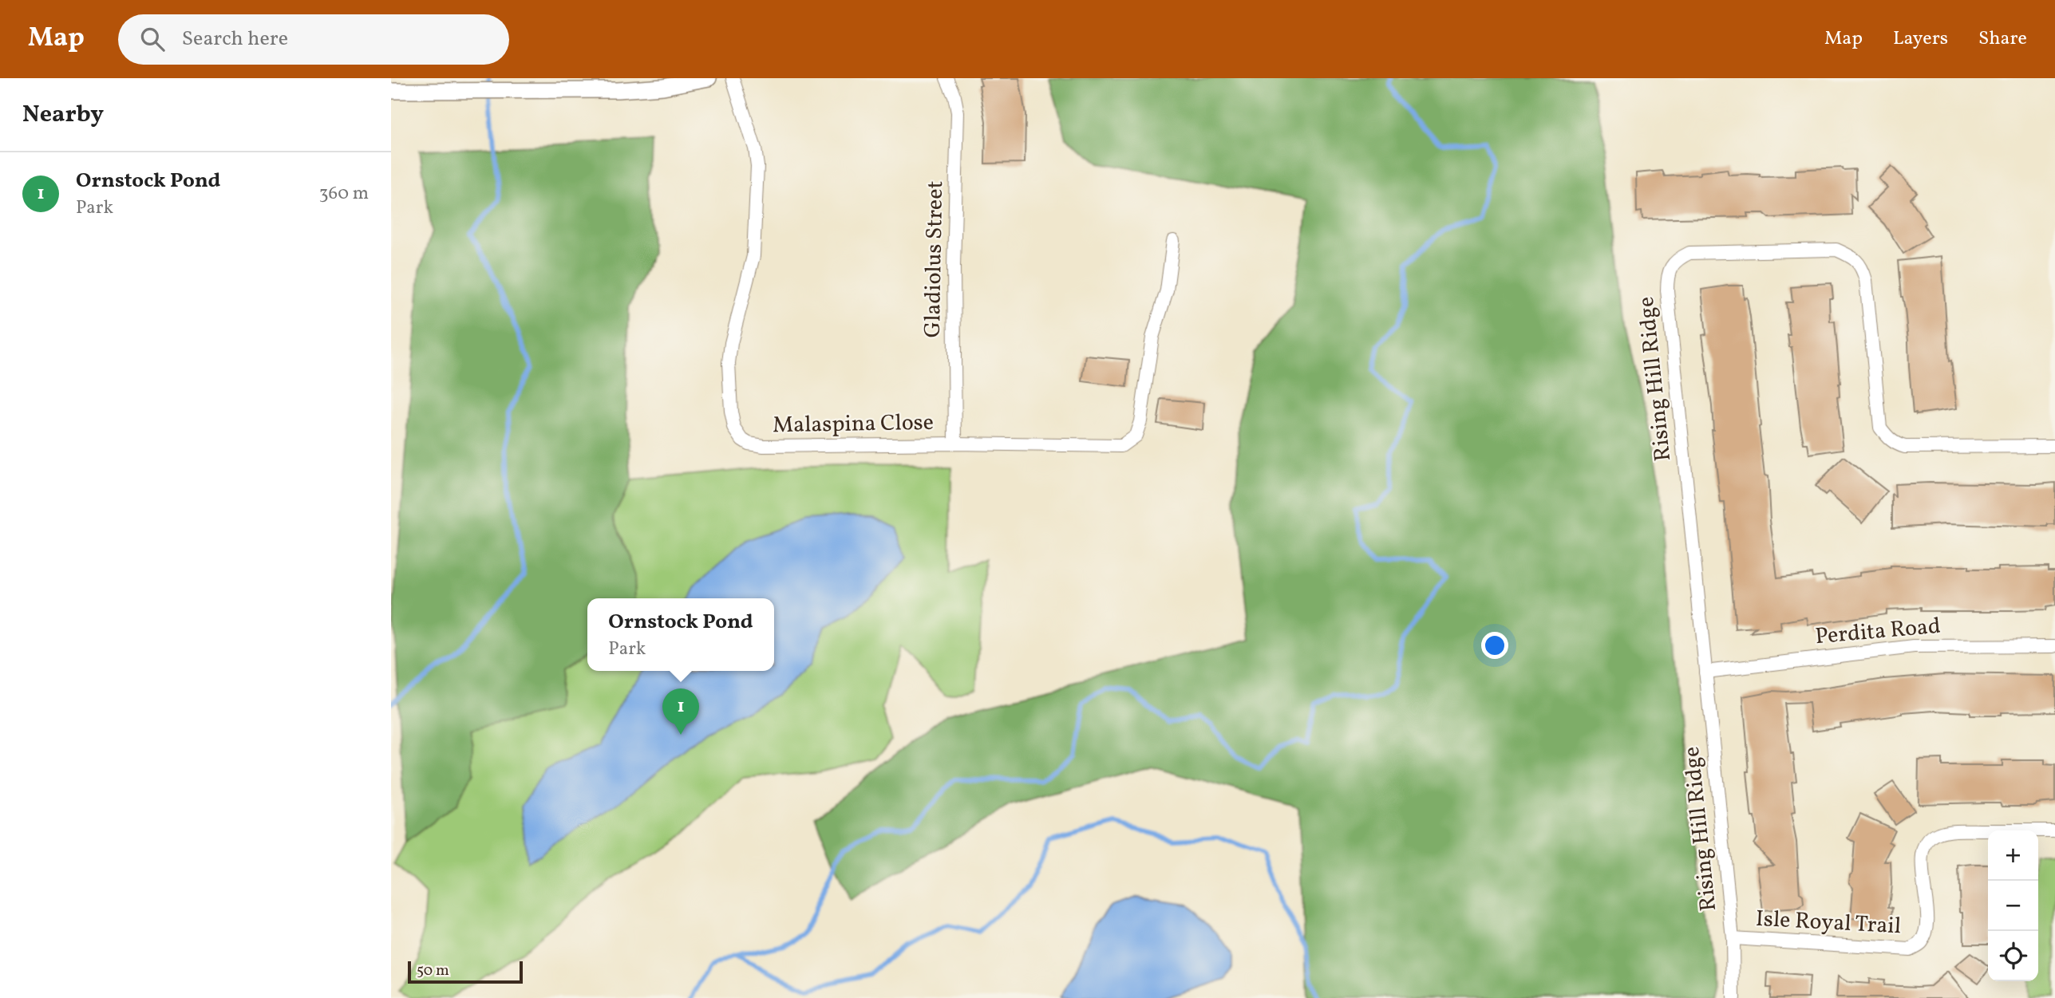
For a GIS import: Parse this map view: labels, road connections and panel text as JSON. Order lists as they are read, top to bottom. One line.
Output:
{"streets":{"street":["Gladiolus Street","Rising Hill Ridge","Malaspina Close","Perdita Road","Isle Royal Trail"]},"crossings":[["Gladiolus Street","Malaspina Close"],["Rising Hill Ridge","Perdita Road"],["Rising Hill Ridge","Isle Royal Trail"]],"scale_bar":"50 m","page":{"header":"Map","search":"Search here","nav":["Map","Layers","Share"],"heading":"Nearby","list":[{"mark":"1","name":"Ornstock Pond","note":"Park","value":"360 m"}],"popup":["Ornstock Pond","Park"],"pins":"1","map_buttons":["+","−"],"scale":"50 m"}}
